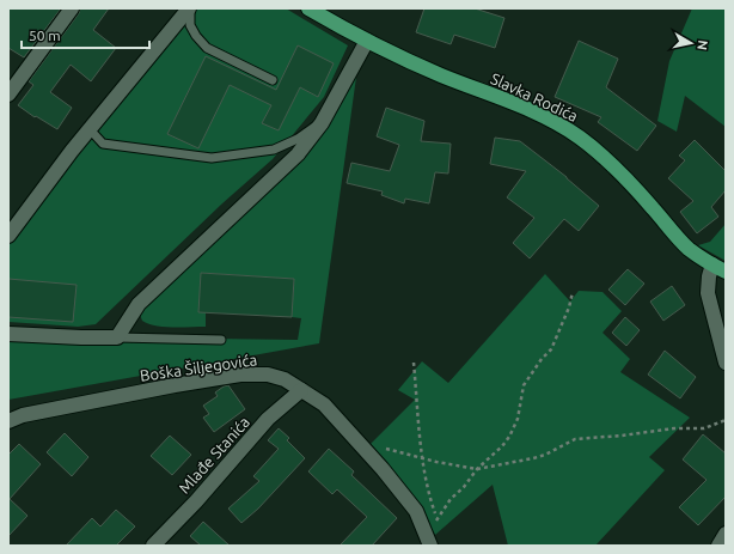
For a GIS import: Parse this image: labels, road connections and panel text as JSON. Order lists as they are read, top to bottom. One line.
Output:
{"streets":{"main road":["Slavka Rodića"],"street":["Boška Šiljegovića","Mlađe Stanića"]},"crossings":[["Boška Šiljegovića","Mlađe Stanića"]],"scale_bar":"50 m","north":"right"}
